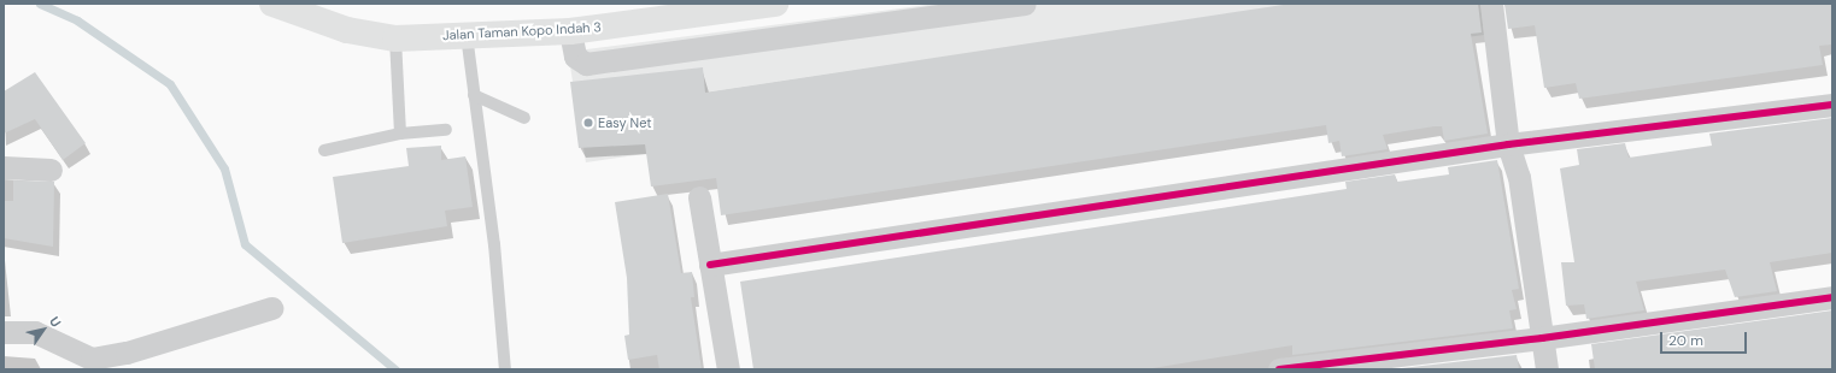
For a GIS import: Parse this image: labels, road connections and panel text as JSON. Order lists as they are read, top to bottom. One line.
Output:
{"streets":{"main road":["Jalan Taman Kopo Indah 3"]},"places":["Easy Net"],"scale_bar":"20 m","north":"top right"}
